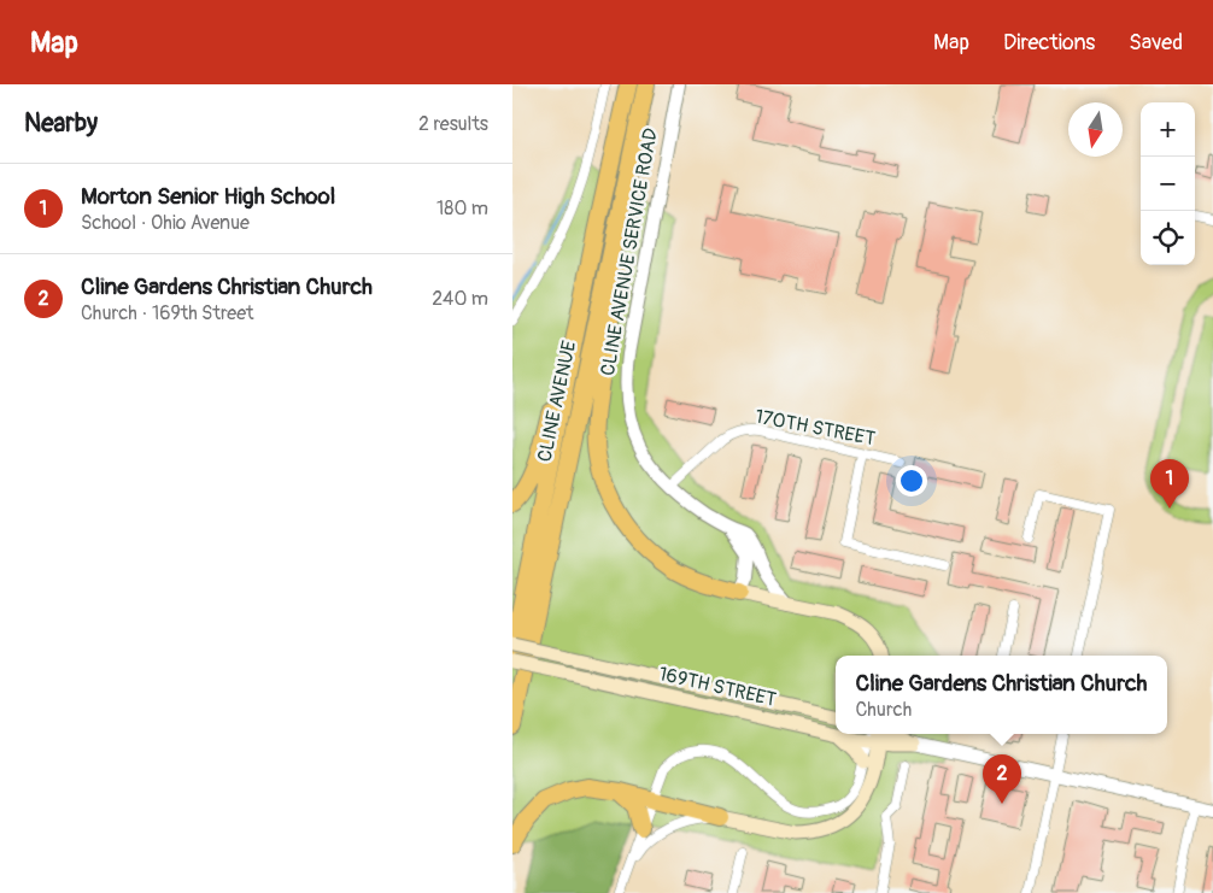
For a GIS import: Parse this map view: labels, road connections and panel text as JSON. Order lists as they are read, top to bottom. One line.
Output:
{"streets":{"highway":["CLINE AVENUE"],"main road":["169TH STREET"],"street":["CLINE AVENUE SERVICE ROAD","170TH STREET"]},"crossings":[["CLINE AVENUE SERVICE ROAD","170TH STREET"]],"north":"bottom","page":{"header":"Map","nav":["Map","Directions","Saved"],"heading":["Nearby","2 results"],"map_buttons":["+","−"],"list":[{"mark":"1","name":"Morton Senior High School","note":"School · Ohio Avenue","value":"180 m"},{"mark":"2","name":"Cline Gardens Christian Church","note":"Church · 169th Street","value":"240 m"}],"pins":["1","2"],"popup":["Cline Gardens Christian Church","Church"]}}
